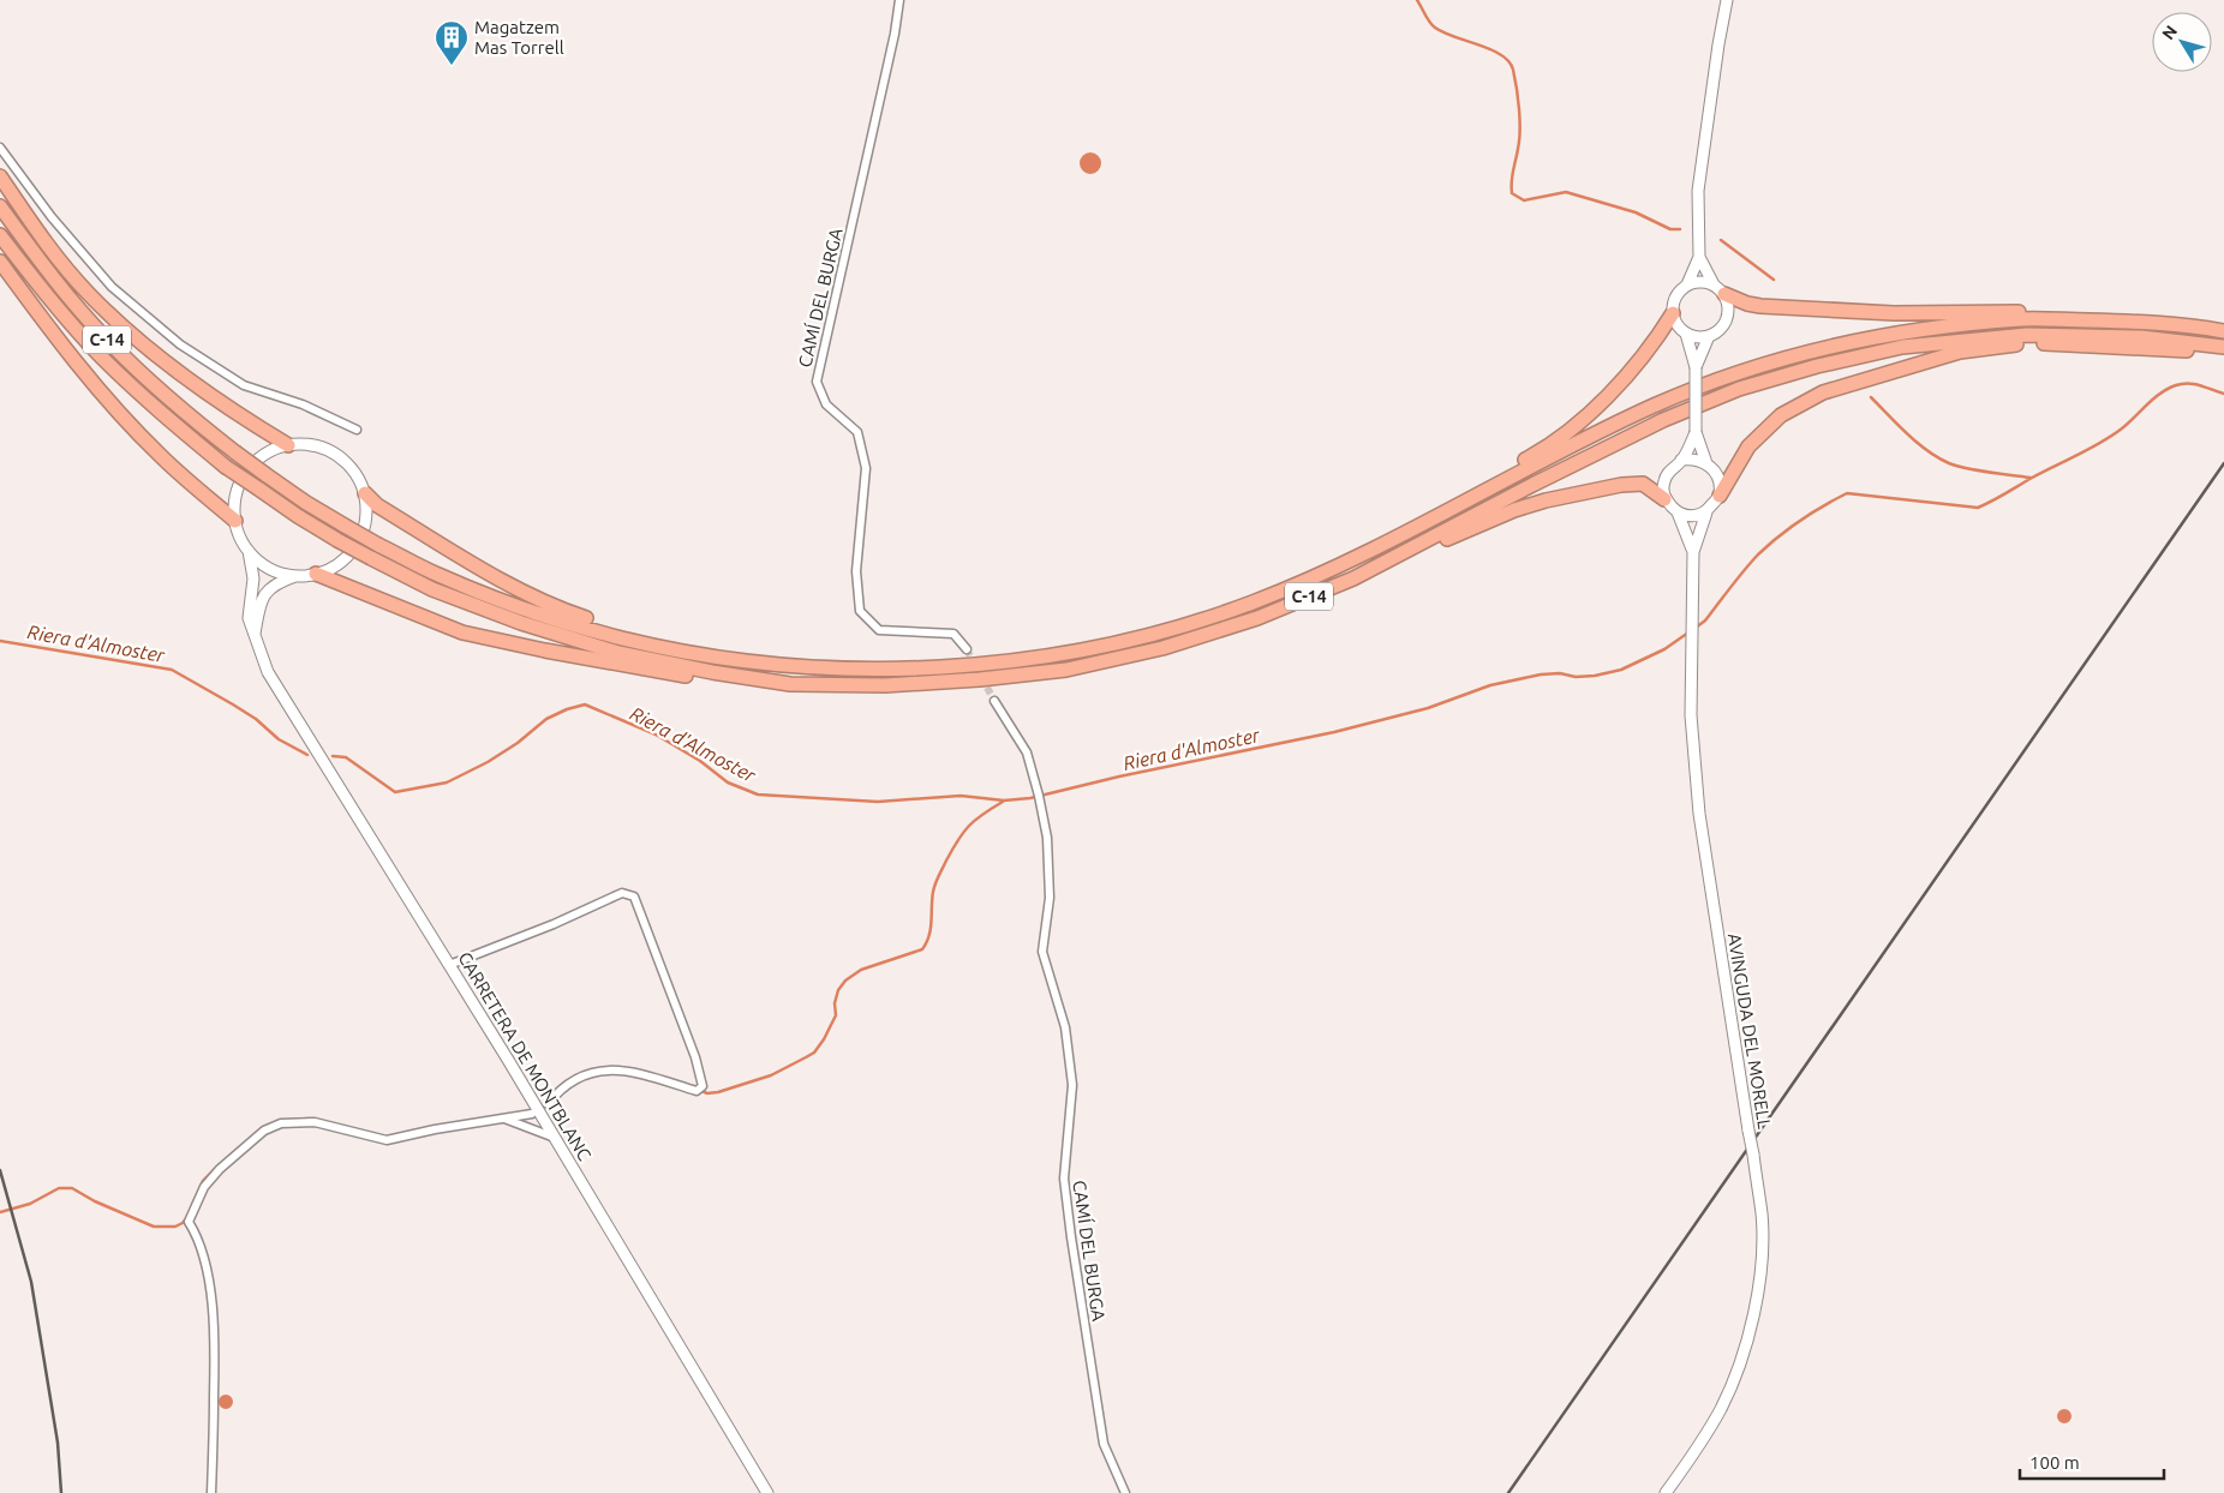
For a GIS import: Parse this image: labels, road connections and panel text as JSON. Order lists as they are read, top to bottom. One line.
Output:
{"streets":{"highway":["C-14"],"street":["CAMÍ DEL BURGA","AVINGUDA DEL MORELL","CARRETERA DE MONTBLANC"]},"water":["Riera d'Almoster"],"places":{"building":["Magatzem Mas Torrell"]},"scale_bar":"100 m","north":"top left"}
